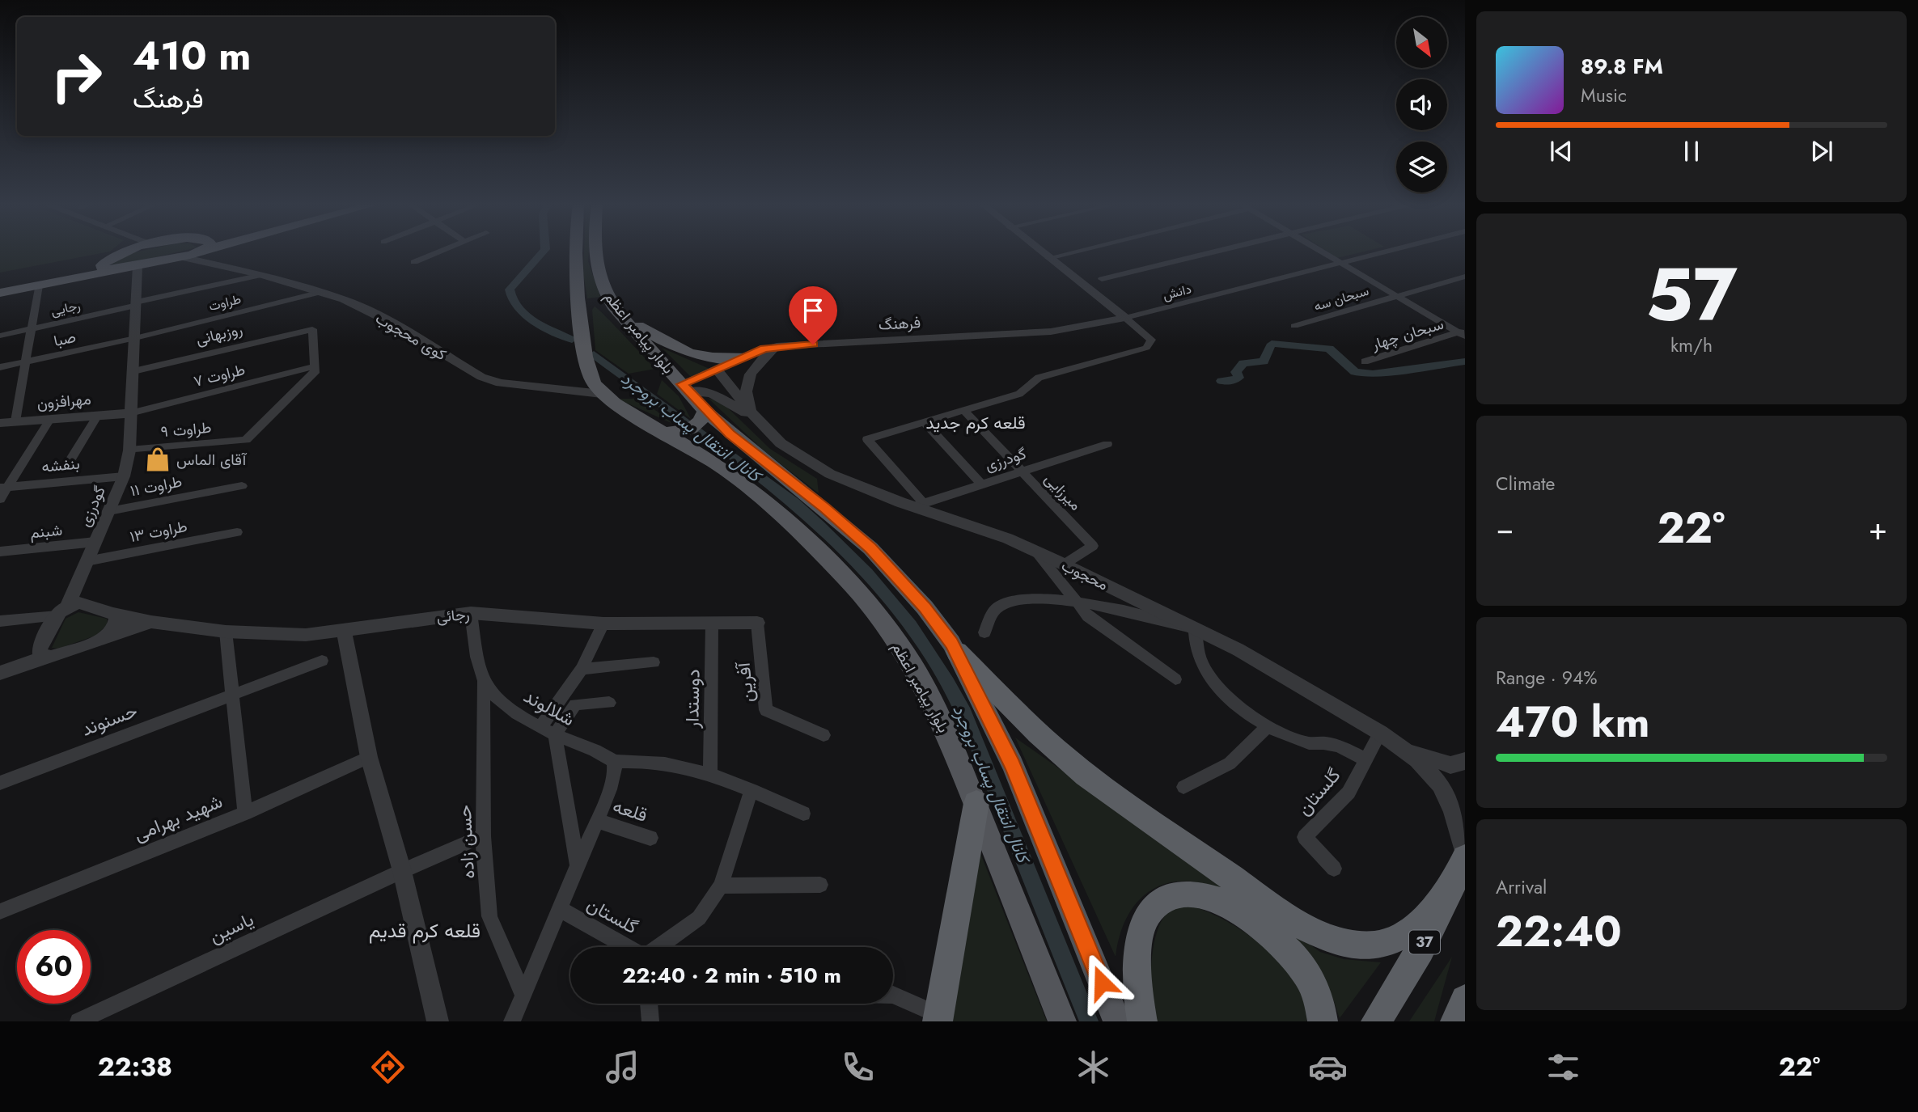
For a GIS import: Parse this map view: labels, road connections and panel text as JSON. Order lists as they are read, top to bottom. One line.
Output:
{"streets":{"highway":["37"],"main road":["بلوار پیامبر اعظم"],"street":["دانش","سبحان سه","طراوت","رجایی","فرهنگ","روزبهانی","سبحان چهار","کوی محجوب","صبا","طراوت ۷","مهرافزون","طراوت ۹","گودرزی","بنفشه","طراوت ۱۱","میرزایی","شبنم","طراوت ۱۳","محجوب","رجائی","آفرین","دوستدار","شلالوند","حسنوند","گلستان","قلعه","شهید بهرامی","حسن زاده","یاسین"]},"crossings":[["دانش","فرهنگ"],["طراوت","کوی محجوب"],["طراوت","صبا"],["طراوت","گودرزی"],["رجایی","کوی محجوب"],["رجایی","گودرزی"],["فرهنگ","بلوار پیامبر اعظم"],["بلوار پیامبر اعظم","کوی محجوب"],["روزبهانی","طراوت ۷"],["روزبهانی","طراوت ۹"],["روزبهانی","گودرزی"],["صبا","گودرزی"],["طراوت ۷","مهرافزون"],["طراوت ۷","طراوت ۹"],["طراوت ۷","گودرزی"],["مهرافزون","گودرزی"],["طراوت ۹","گودرزی"],["گودرزی","بنفشه"],["گودرزی","طراوت ۱۱"],["گودرزی","میرزایی"],["گودرزی","شبنم"],["گودرزی","طراوت ۱۳"],["گودرزی","محجوب"],["گودرزی","رجائی"],["میرزایی","محجوب"],["محجوب","گلستان"],["رجائی","آفرین"],["رجائی","دوستدار"],["شلالوند","حسن زاده"],["حسن زاده","یاسین"]],"districts":["قلعه کرم جدید","قلعه کرم قدیم"],"water":["کانال انتقال پساب بروجرد"],"places":{"shop":["آقای الماس"]},"north":"bottom right","page":{"turn":["410 m","فرهنگ"],"song":["89.8 FM","Music"],"tile":[["57","km/h"],"Climate",["Range · 94%","470 km"],["Arrival","22:40"]],"heat":["−","22°","+"],"limit":"60","trip":"22:40 · 2 min · 510 m","tabs":["22:38","22°"]}}
